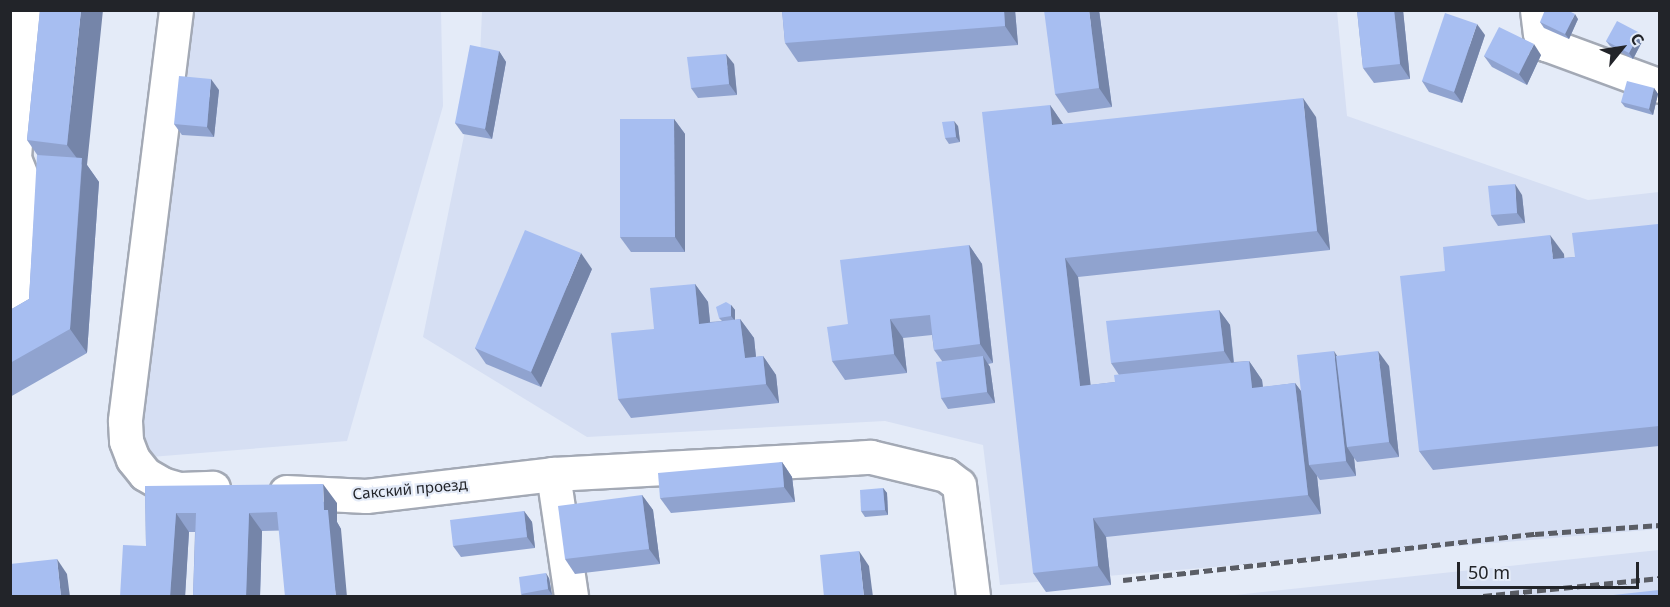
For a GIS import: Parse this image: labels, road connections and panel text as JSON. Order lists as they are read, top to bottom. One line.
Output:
{"streets":{"street":["Сакский проезд"]},"scale_bar":"50 m","north":"top right"}
